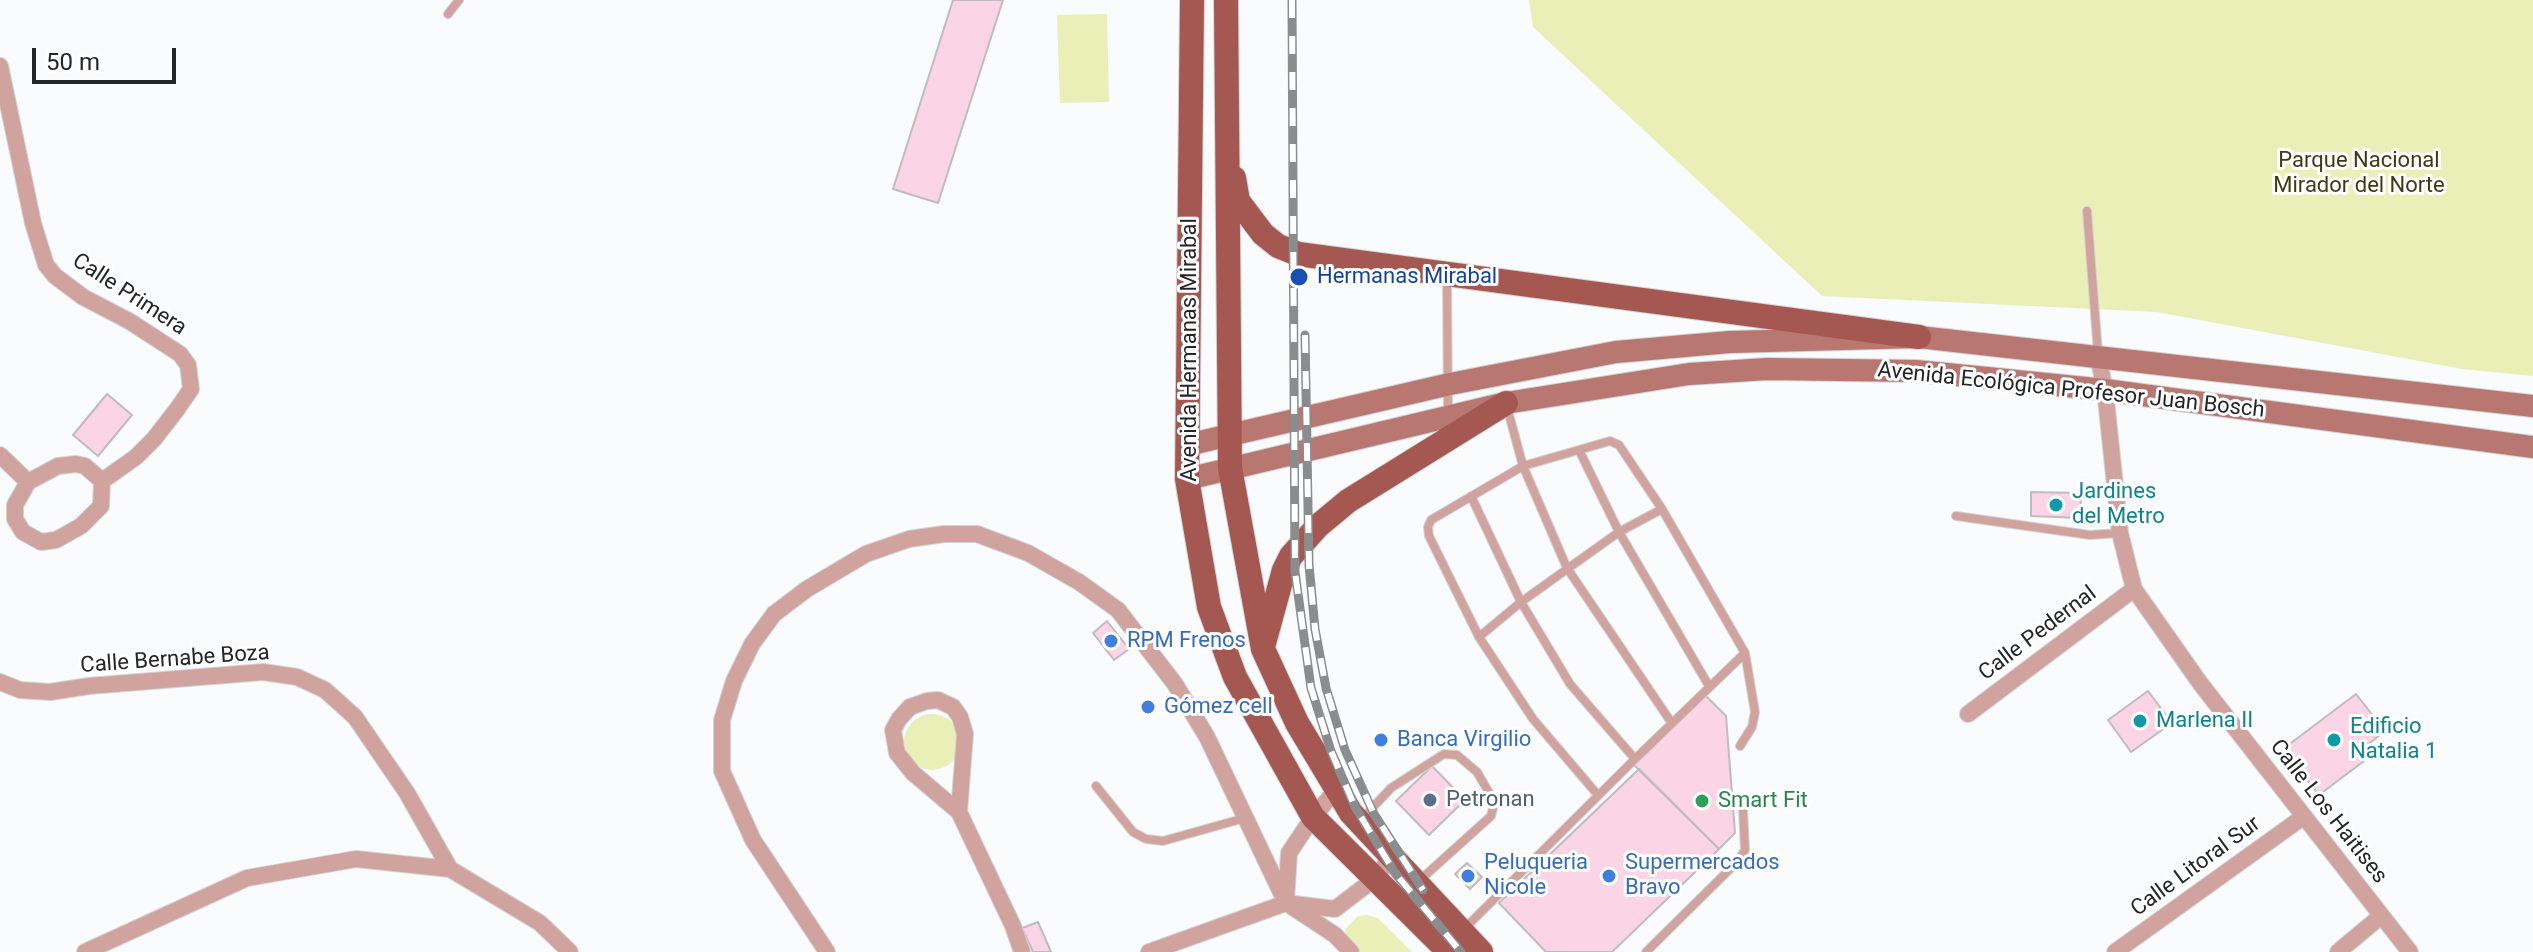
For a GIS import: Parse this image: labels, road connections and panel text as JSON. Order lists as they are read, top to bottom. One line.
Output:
{"streets":{"main road":["Avenida Hermanas Mirabal"],"street":["Calle Primera","Avenida Ecológica Profesor Juan Bosch","Calle Pedernal","Calle Bernabe Boza","Calle Los Haitises","Calle Litoral Sur"]},"crossings":[["Avenida Hermanas Mirabal","Avenida Ecológica Profesor Juan Bosch"],["Avenida Ecológica Profesor Juan Bosch","Calle Los Haitises"],["Calle Pedernal","Calle Los Haitises"],["Calle Los Haitises","Calle Litoral Sur"]],"parks":["Parque Nacional Mirador del Norte"],"places":["Hermanas Mirabal","Jardines del Metro","RPM Frenos","Gómez cell","Marlena II","Banca Virgilio","Edificio Natalia 1","Petronan","Smart Fit","Peluqueria Nicole","Supermercados Bravo"],"scale_bar":"50 m"}
